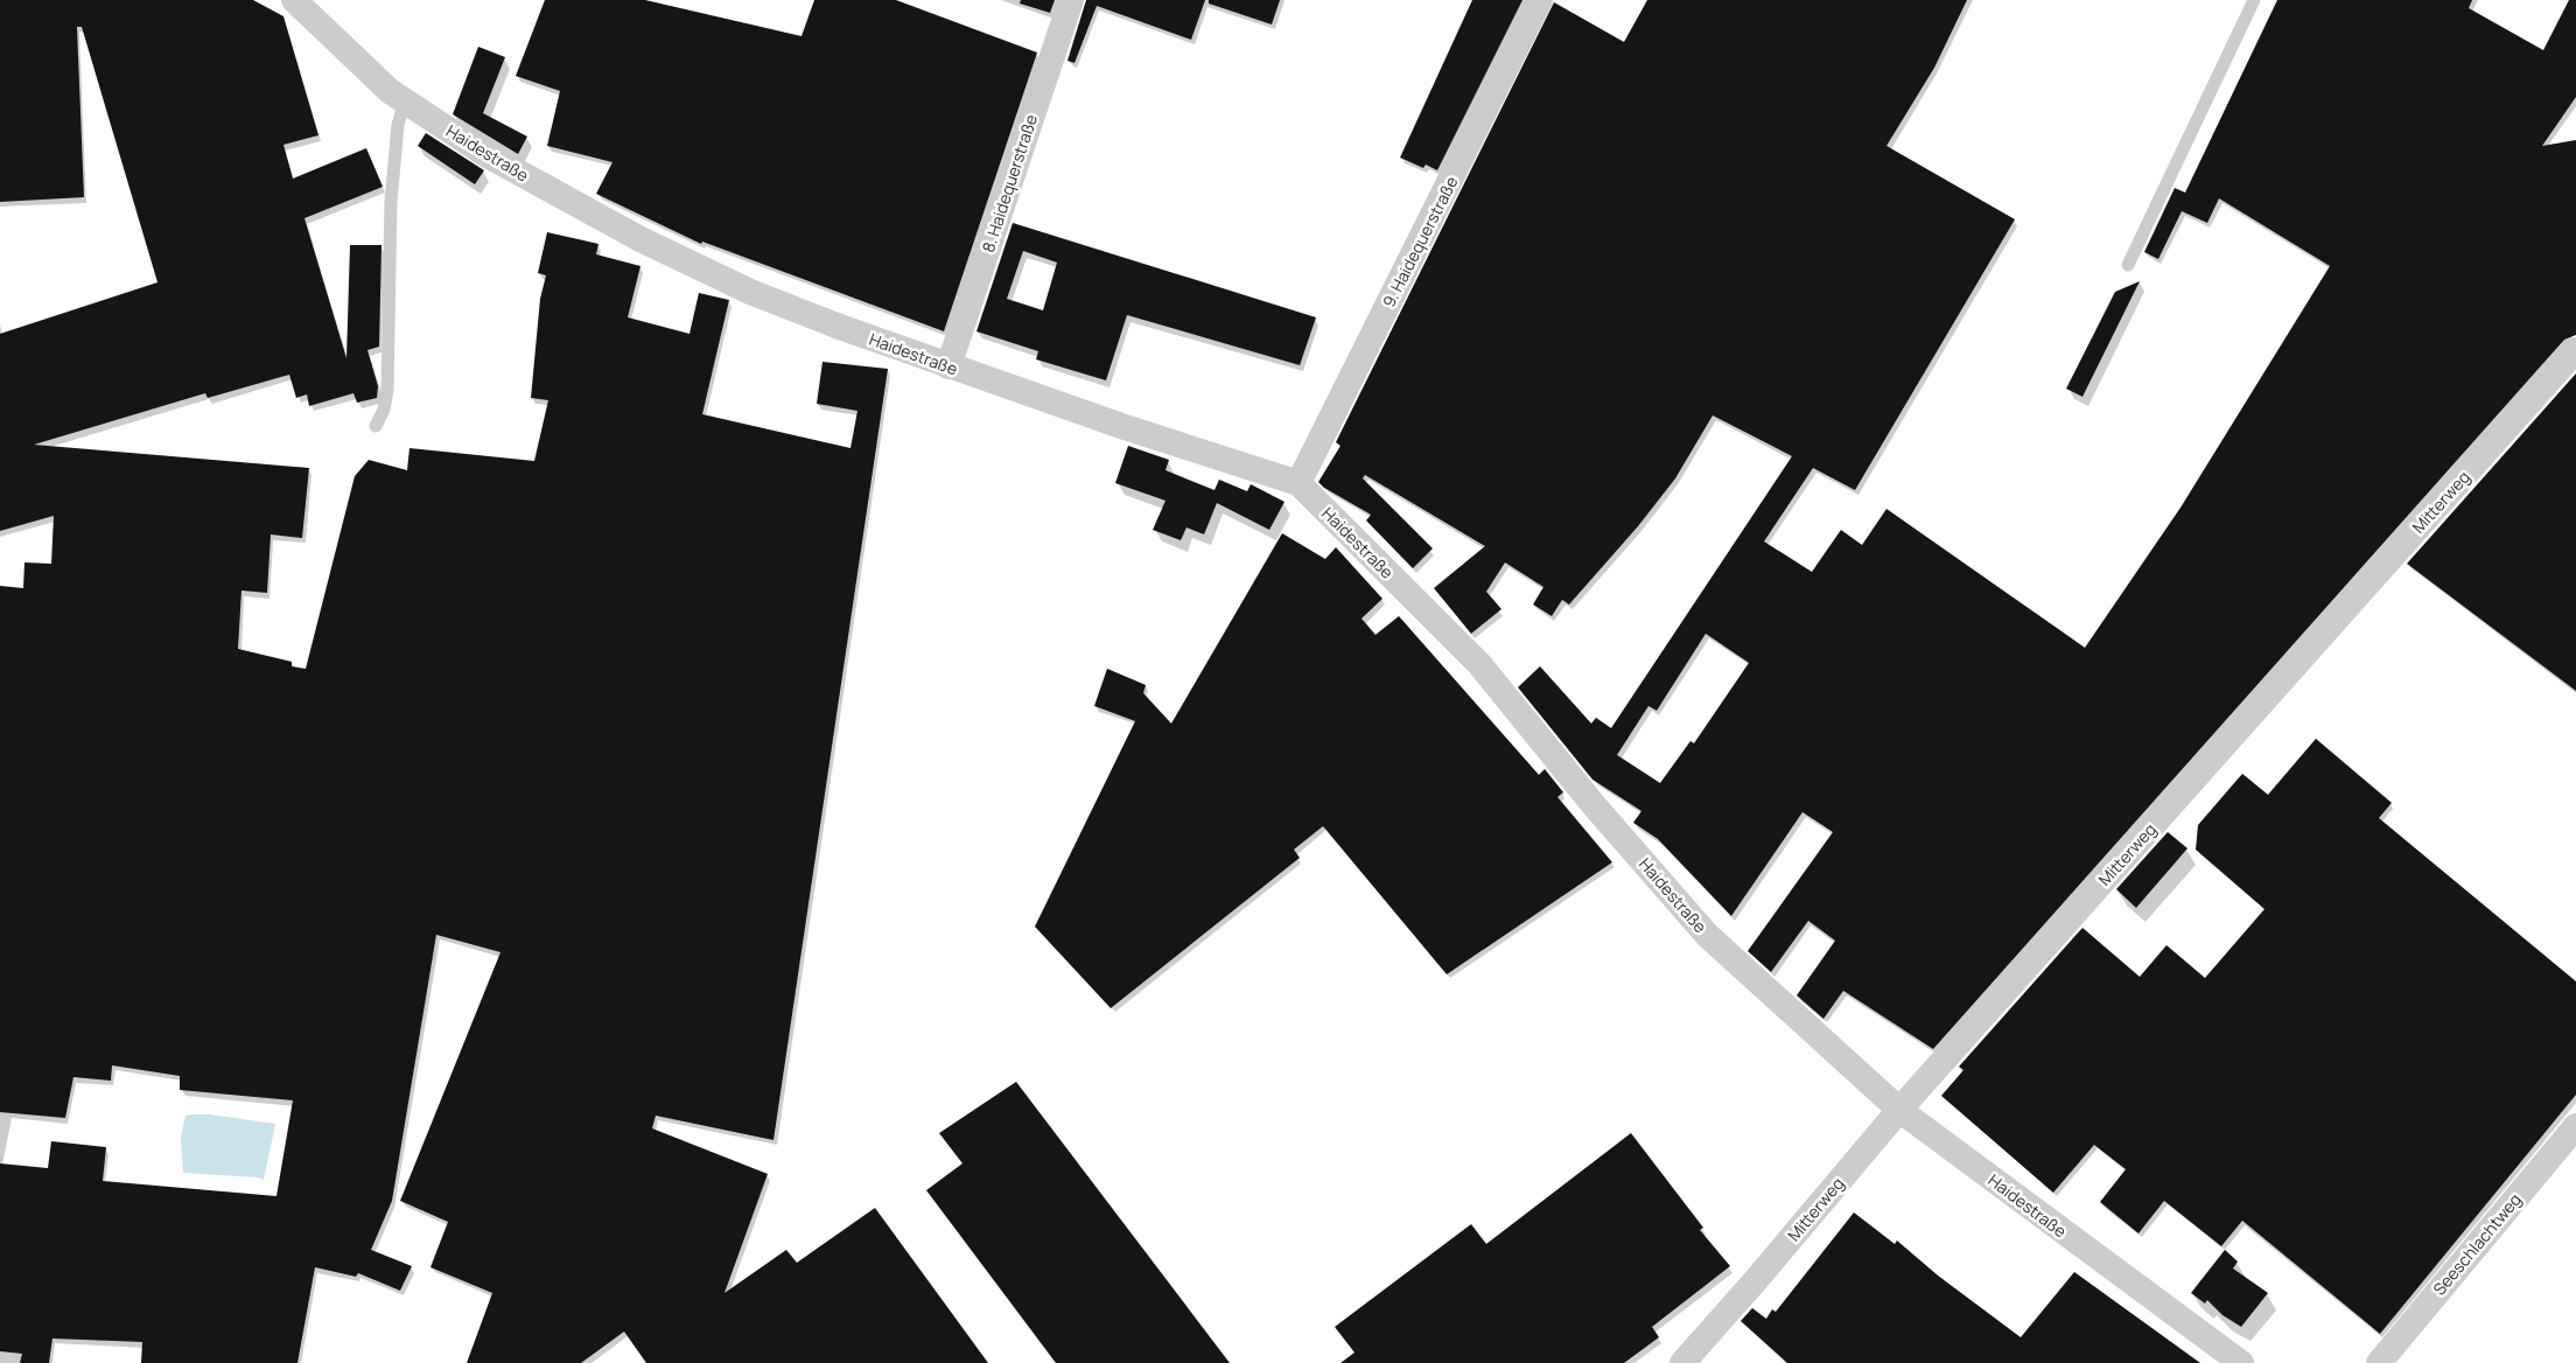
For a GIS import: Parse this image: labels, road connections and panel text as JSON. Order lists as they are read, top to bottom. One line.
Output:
{"streets":{"street":["Haidestraße","8. Haidequerstraße","9. Haidequerstraße","Mitterweg","Seeschlachtweg"]},"crossings":[["Haidestraße","8. Haidequerstraße"],["Haidestraße","9. Haidequerstraße"],["Haidestraße","Mitterweg"]]}
